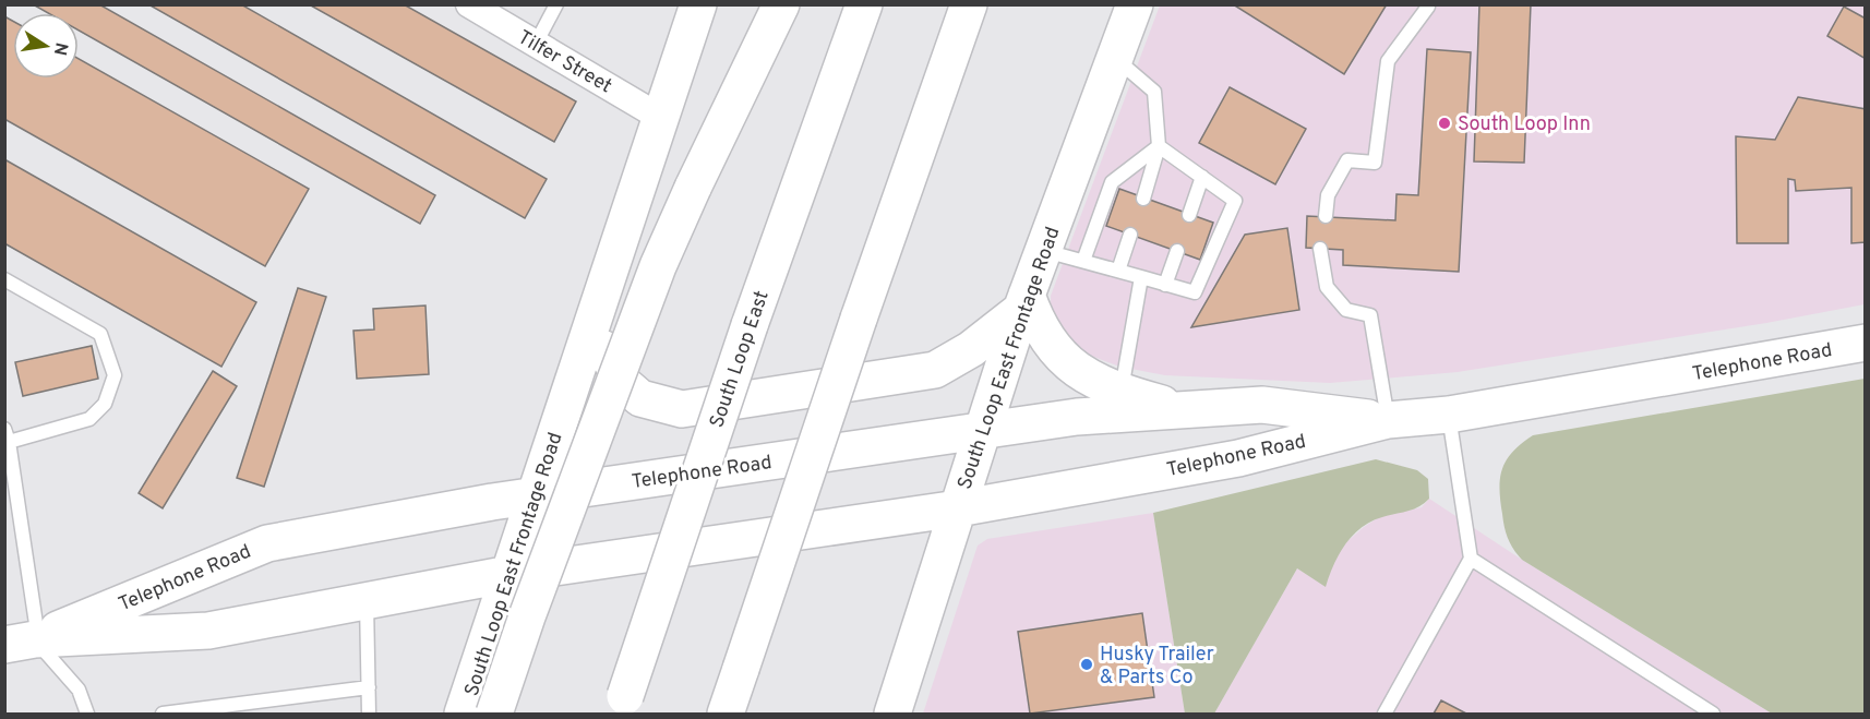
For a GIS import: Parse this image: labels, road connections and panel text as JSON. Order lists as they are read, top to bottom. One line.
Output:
{"streets":{"main road":["South Loop East Frontage Road","South Loop East","Telephone Road"],"street":["Tilfer Street"]},"crossings":[["Tilfer Street","South Loop East Frontage Road"],["South Loop East Frontage Road","Telephone Road"]],"places":["South Loop Inn","Husky Trailer & Parts Co"],"north":"right"}
